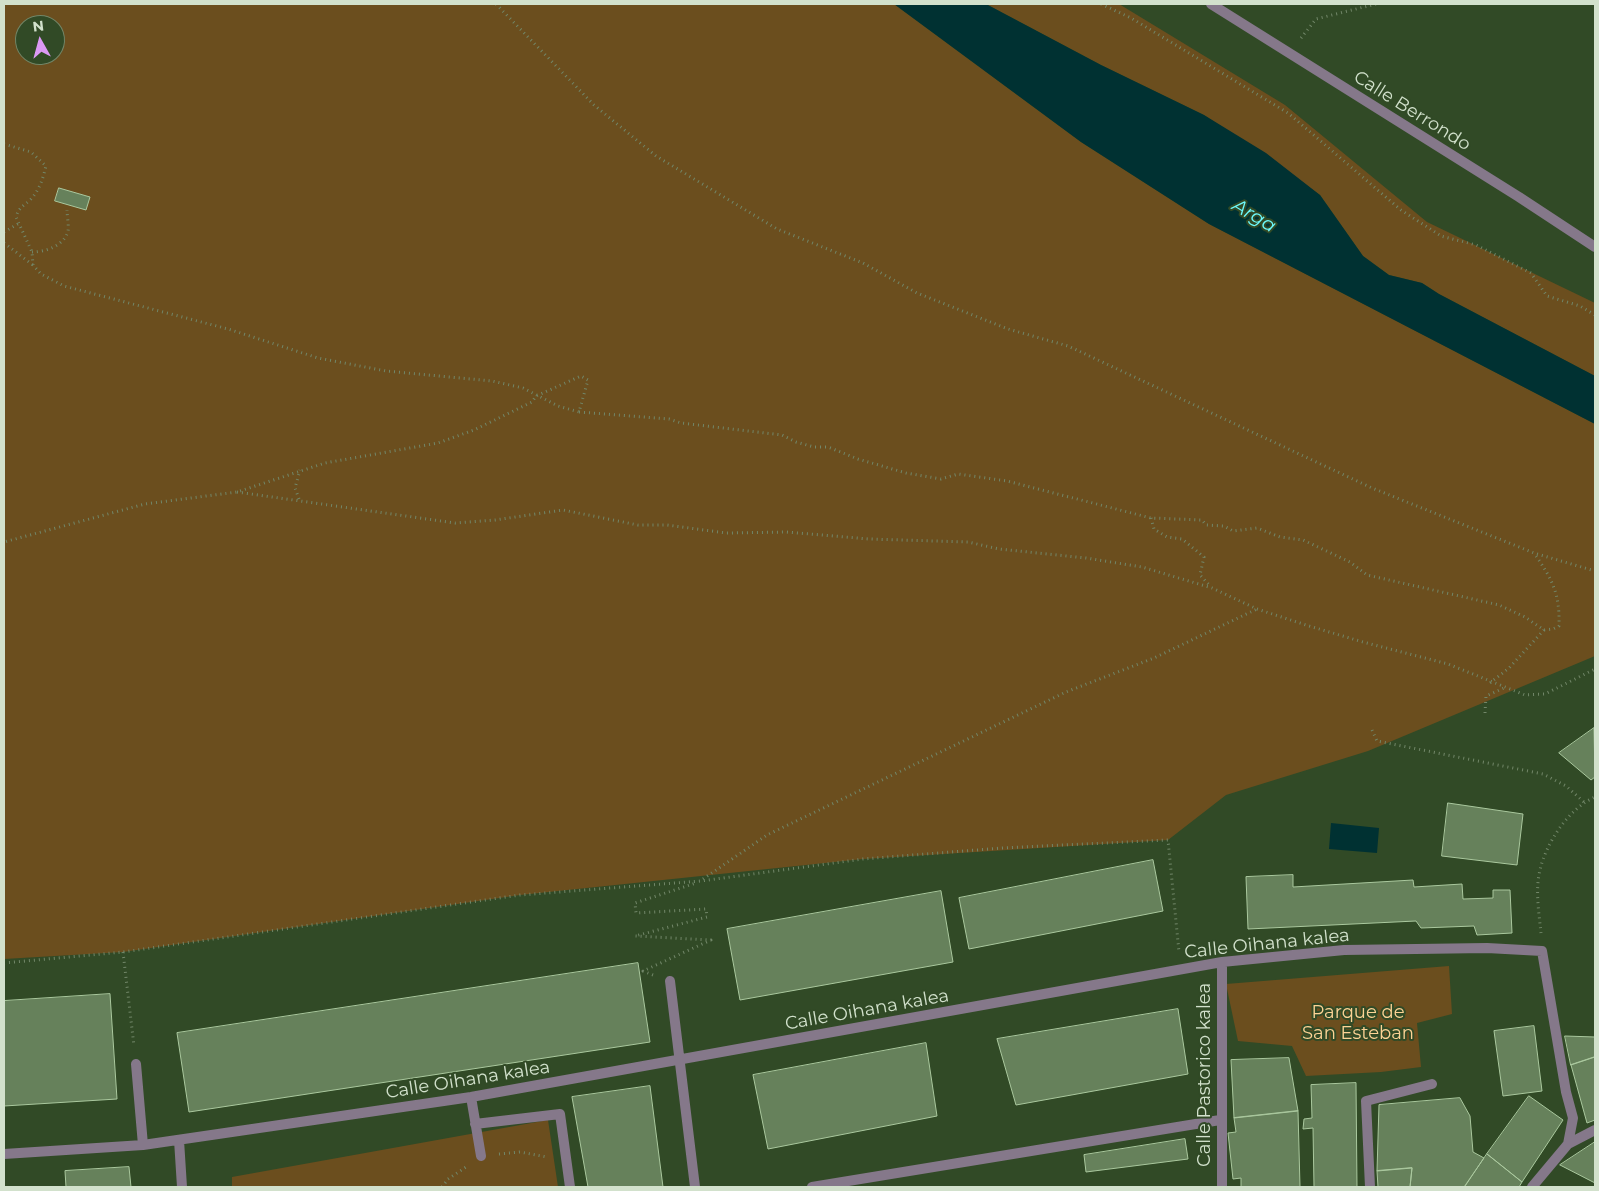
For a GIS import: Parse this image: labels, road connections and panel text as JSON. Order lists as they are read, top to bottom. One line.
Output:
{"streets":{"street":["Calle Berrondo","Calle Oihana kalea","Calle Pastorico kalea"]},"crossings":[["Calle Oihana kalea","Calle Pastorico kalea"]],"water":["Arga"],"parks":["Parque de San Esteban"],"north":"top"}
